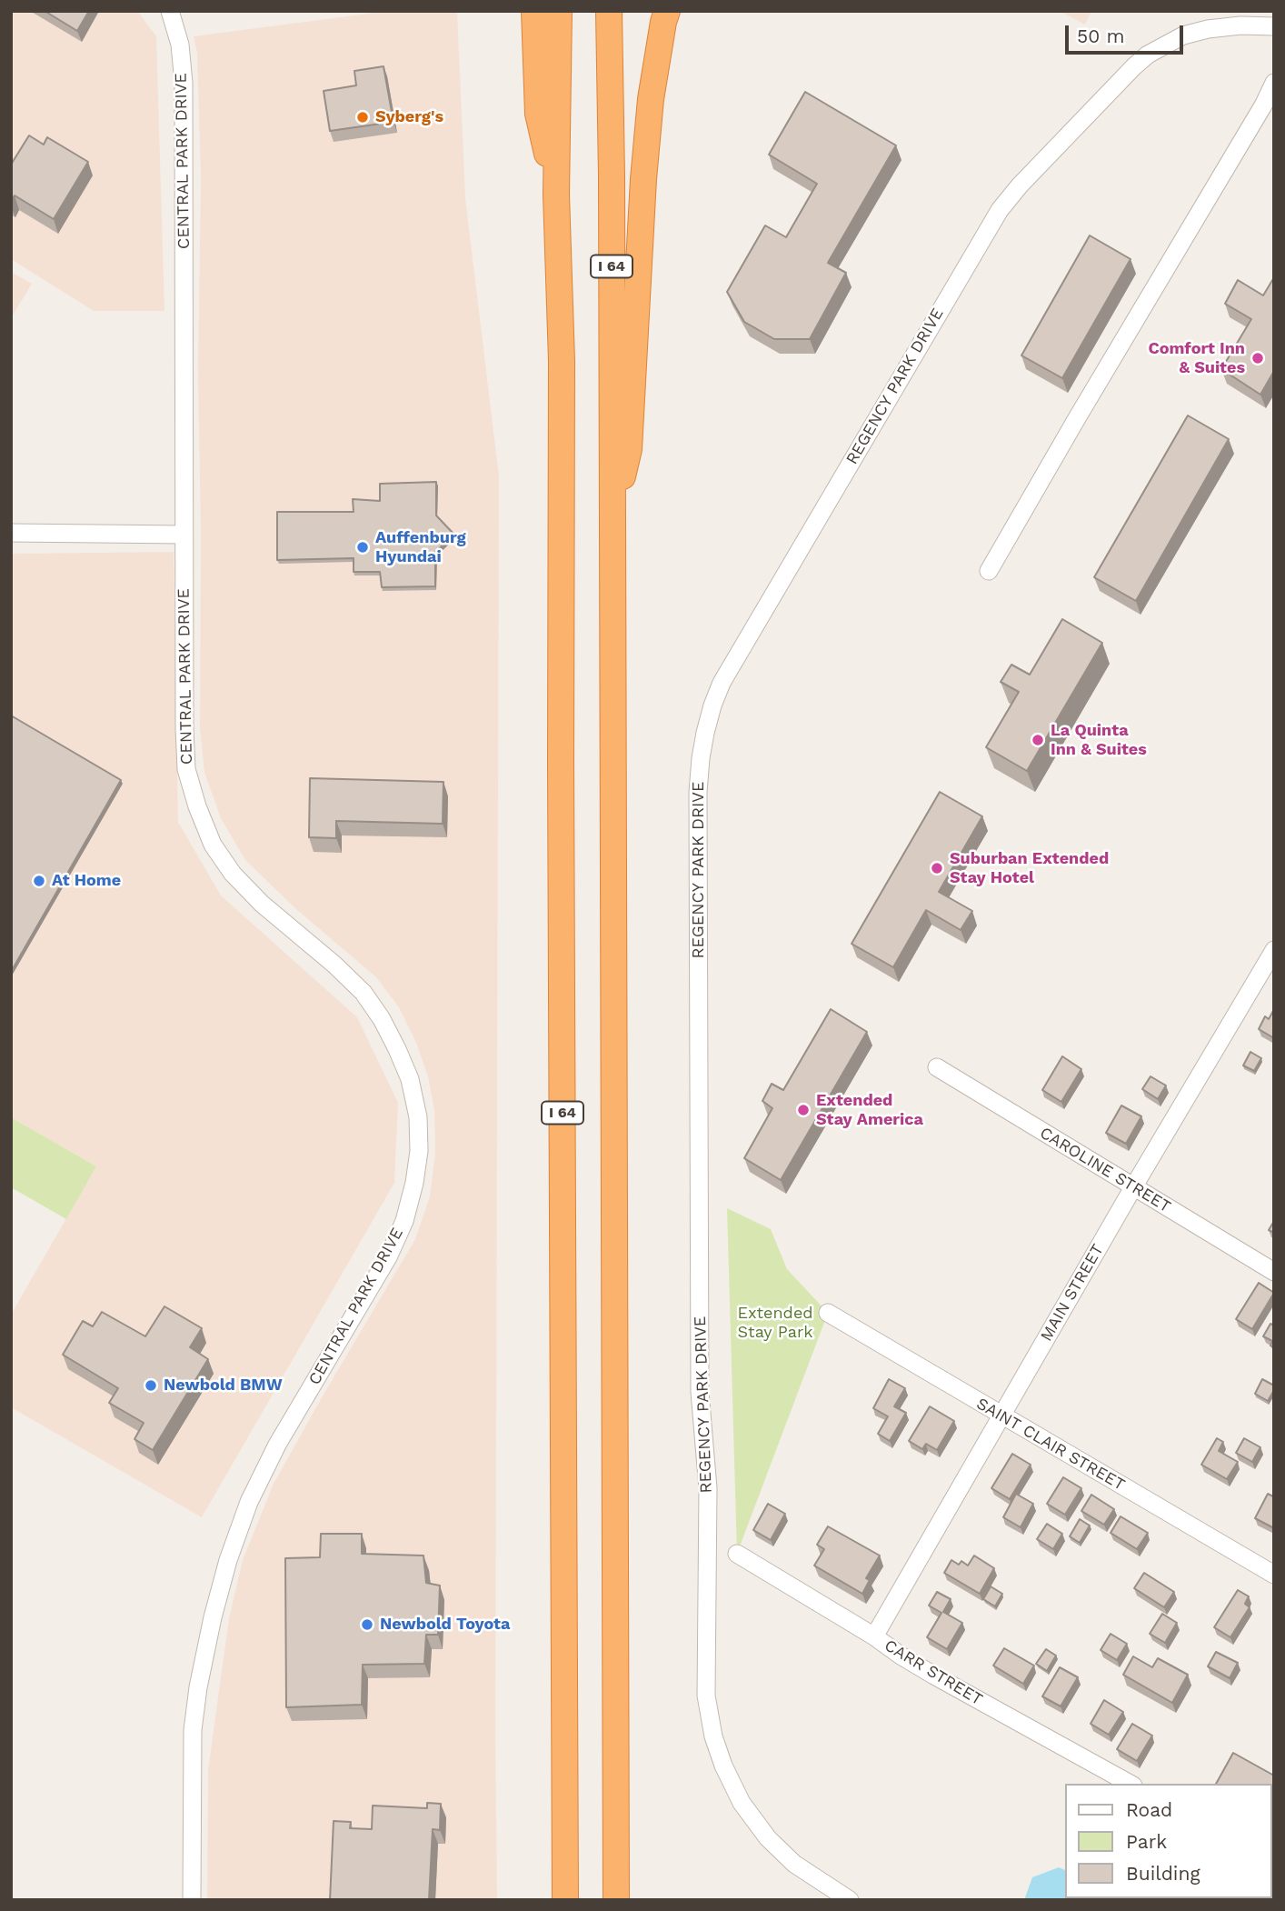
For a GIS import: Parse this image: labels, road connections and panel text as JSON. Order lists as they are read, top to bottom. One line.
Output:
{"streets":{"highway":["I 64"],"street":["CENTRAL PARK DRIVE","REGENCY PARK DRIVE","CAROLINE STREET","MAIN STREET","SAINT CLAIR STREET","CARR STREET"]},"crossings":[["CAROLINE STREET","MAIN STREET"],["MAIN STREET","SAINT CLAIR STREET"],["MAIN STREET","CARR STREET"]],"parks":["Extended Stay Park"],"places":["Syberg's","Comfort Inn & Suites","Auffenburg Hyundai","La Quinta Inn & Suites","Suburban Extended Stay Hotel","At Home","Extended Stay America","Newbold BMW","Newbold Toyota"],"legend":["Road","Park","Building"],"scale_bar":"50 m"}
